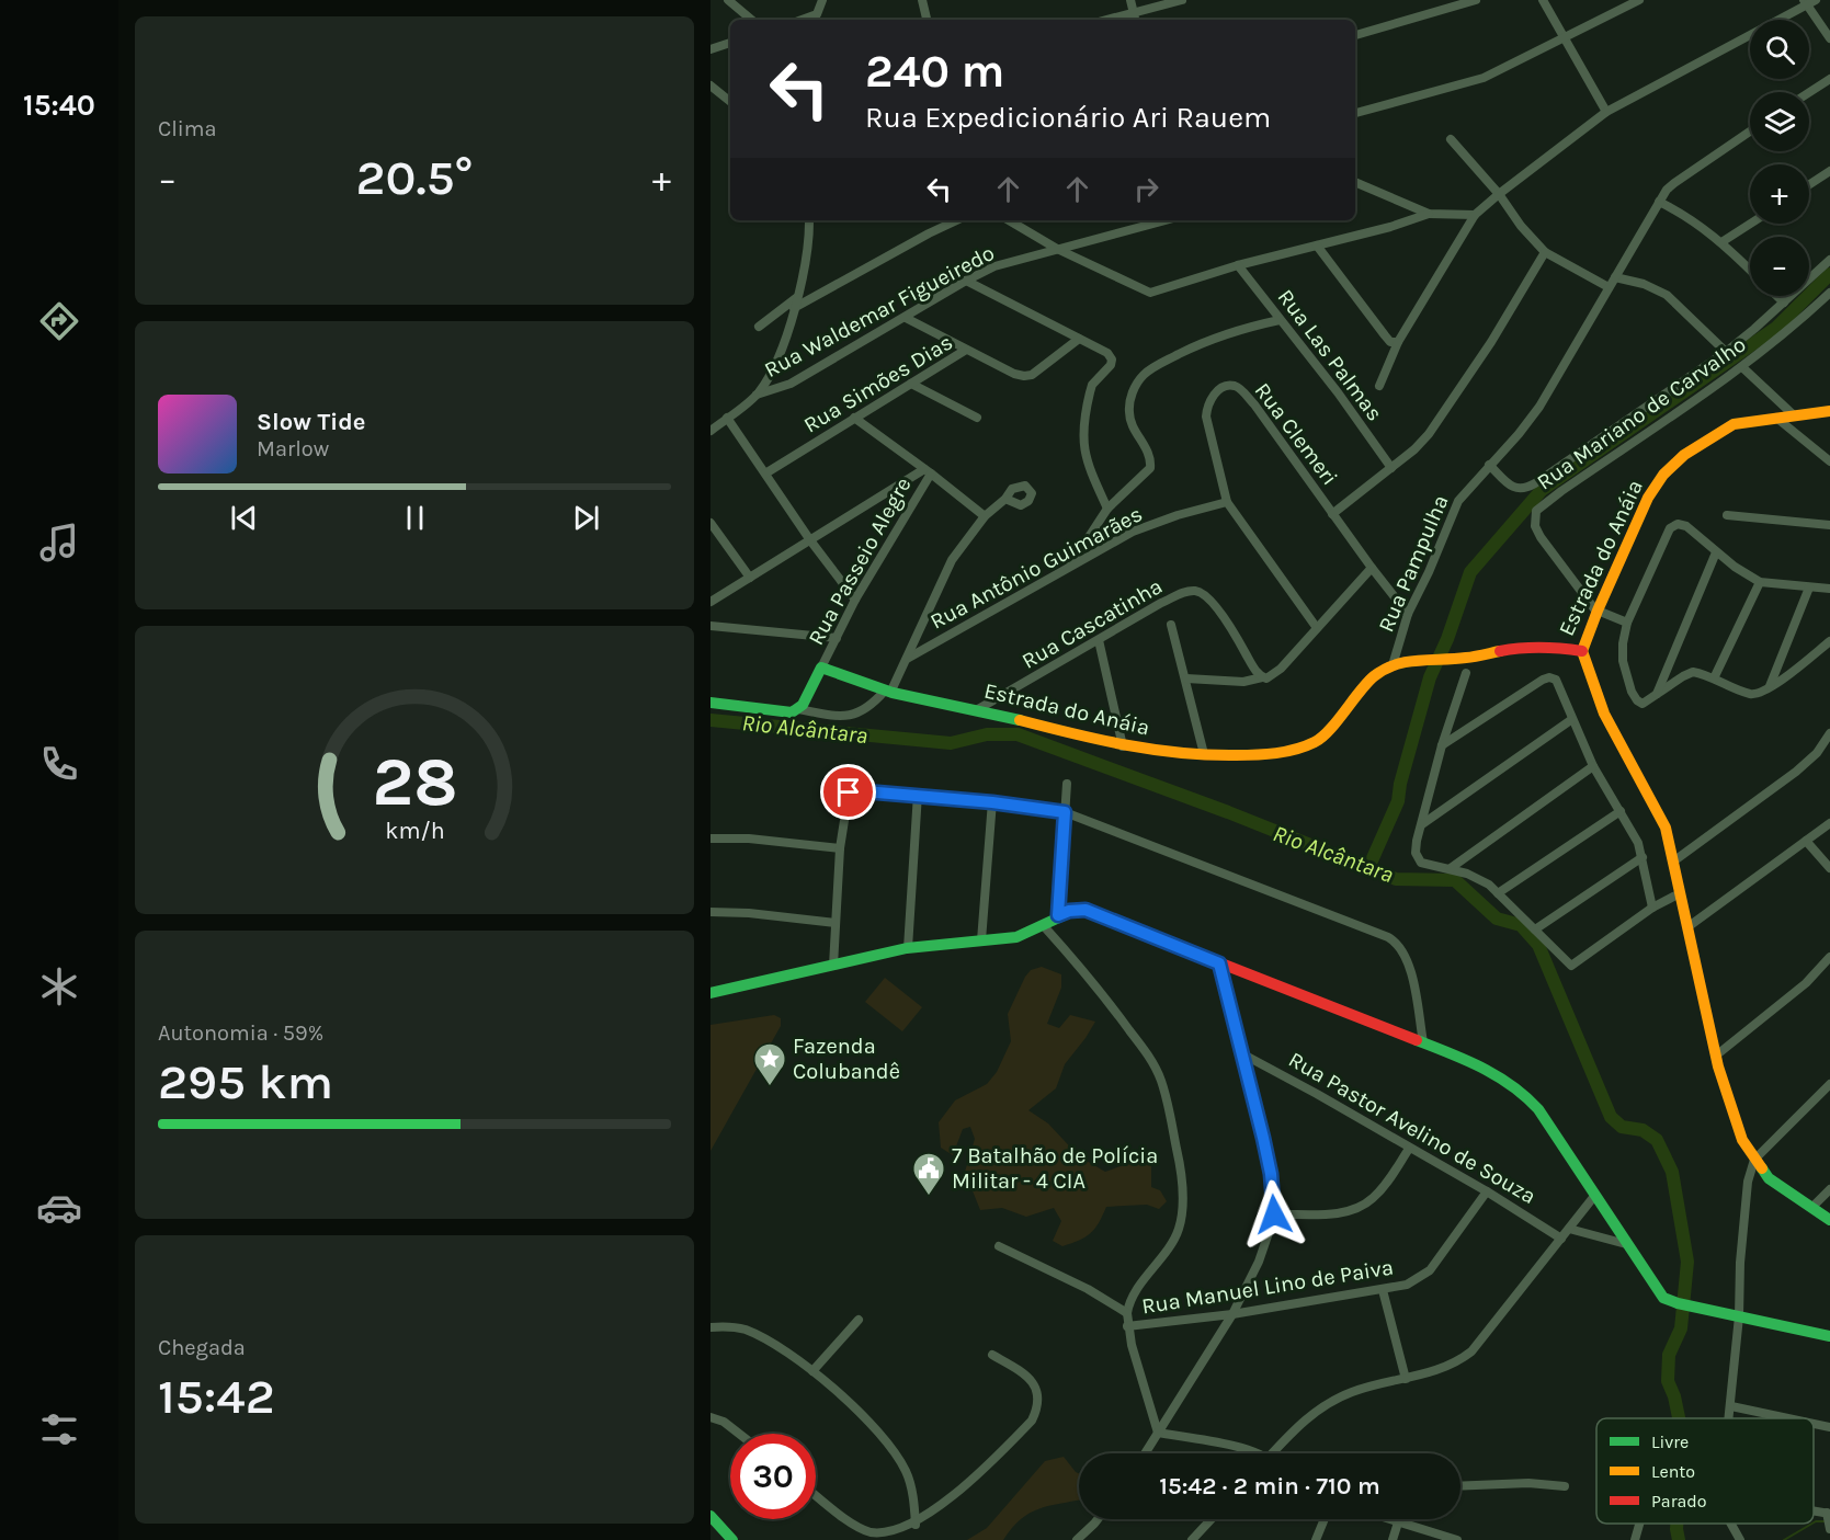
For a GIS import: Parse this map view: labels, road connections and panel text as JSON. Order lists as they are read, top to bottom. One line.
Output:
{"streets":{"street":["Rua Waldemar Figueiredo","Rua Las Palmas","Rua Simões Dias","Rua Mariano de Carvalho","Rua Clemeri","Estrada do Anáia","Rua Passeio Alegre","Rua Pampulha","Rua Antônio Guimarães","Rua Cascatinha","Rua Pastor Avelino de Souza","Rua Manuel Lino de Paiva"]},"crossings":[["Rua Mariano de Carvalho","Estrada do Anáia"],["Rua Clemeri","Rua Pampulha"],["Rua Clemeri","Rua Antônio Guimarães"],["Estrada do Anáia","Rua Passeio Alegre"],["Estrada do Anáia","Rua Pampulha"],["Estrada do Anáia","Rua Cascatinha"],["Rua Pastor Avelino de Souza","Rua Manuel Lino de Paiva"]],"water":["Rio Alcântara"],"places":{"place":["Fazenda Colubandê"],"public building":["7 Batalhão de Polícia Militar - 4 CIA"]},"legend":["Livre","Lento","Parado"],"page":{"tabs":"15:40","tile":["Clima",["Autonomia · 59%","295 km"],["Chegada","15:42"]],"map_buttons":["+","−"],"turn":["240 m","Rua Expedicionário Ari Rauem"],"heat":["−","20.5°","+"],"song":["Slow Tide","Marlow"],"limit":"30","trip":"15:42 · 2 min · 710 m","gauge":["28","km/h"]}}
